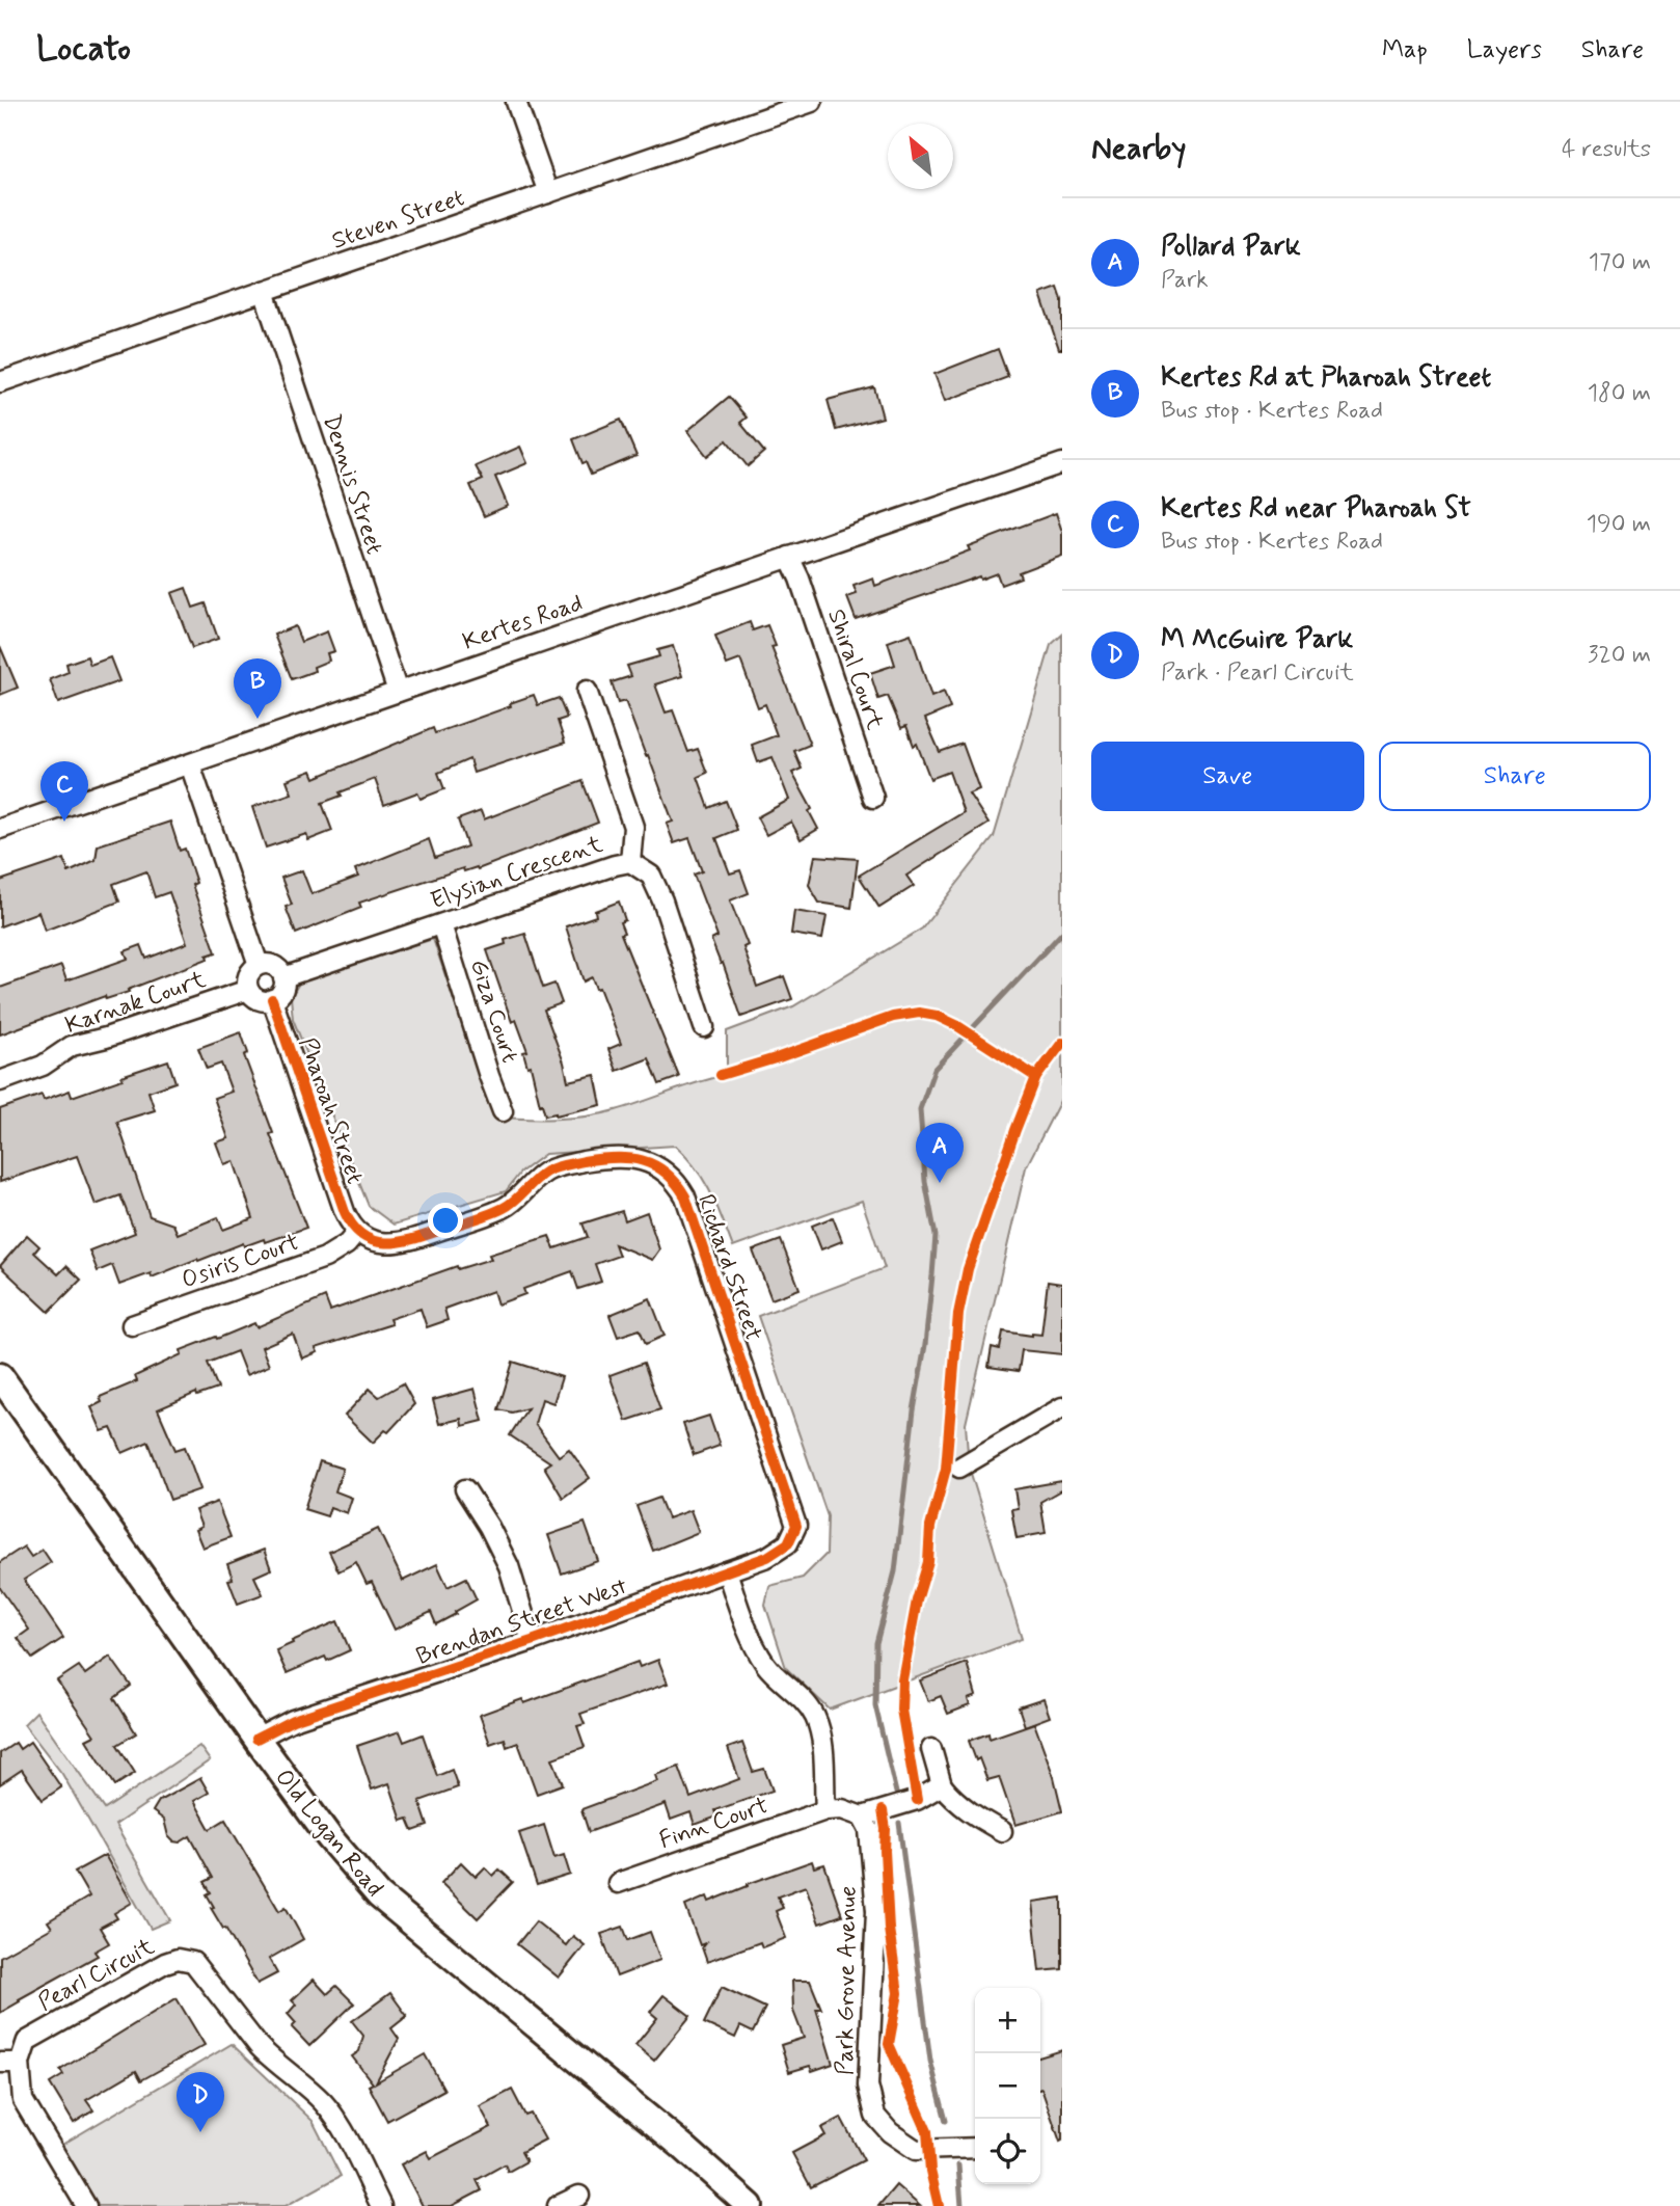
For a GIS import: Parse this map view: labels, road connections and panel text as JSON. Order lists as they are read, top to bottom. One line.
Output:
{"streets":{"main road":["Old Logan Road"],"street":["Steven Street","Dennis Street","Kertes Road","Shiral Court","Elysian Crescent","Karnak Court","Giza Court","Pharoah Street","Osiris Court","Richard Street","Brendan Street West","Finn Court","Pearl Circuit","Park Grove Avenue"]},"crossings":[["Steven Street","Dennis Street"],["Dennis Street","Kertes Road"],["Kertes Road","Shiral Court"],["Elysian Crescent","Karnak Court"],["Elysian Crescent","Giza Court"],["Elysian Crescent","Pharoah Street"],["Karnak Court","Pharoah Street"],["Pharoah Street","Osiris Court"],["Pharoah Street","Richard Street"],["Osiris Court","Richard Street"],["Richard Street","Brendan Street West"],["Brendan Street West","Old Logan Road"]],"north":"top left","page":{"header":"Locato","nav":["Map","Layers","Share"],"heading":["Nearby","4 results"],"list":[{"mark":"A","name":"Pollard Park","note":"Park","value":"170 m"},{"mark":"B","name":"Kertes Rd at Pharoah Street","note":"Bus stop · Kertes Road","value":"180 m"},{"mark":"C","name":"Kertes Rd near Pharoah St","note":"Bus stop · Kertes Road","value":"190 m"},{"mark":"D","name":"M McGuire Park","note":"Park · Pearl Circuit","value":"320 m"}],"pins":["B","C","A","D"],"buttons":["Save","Share"],"map_buttons":["+","−"]}}
